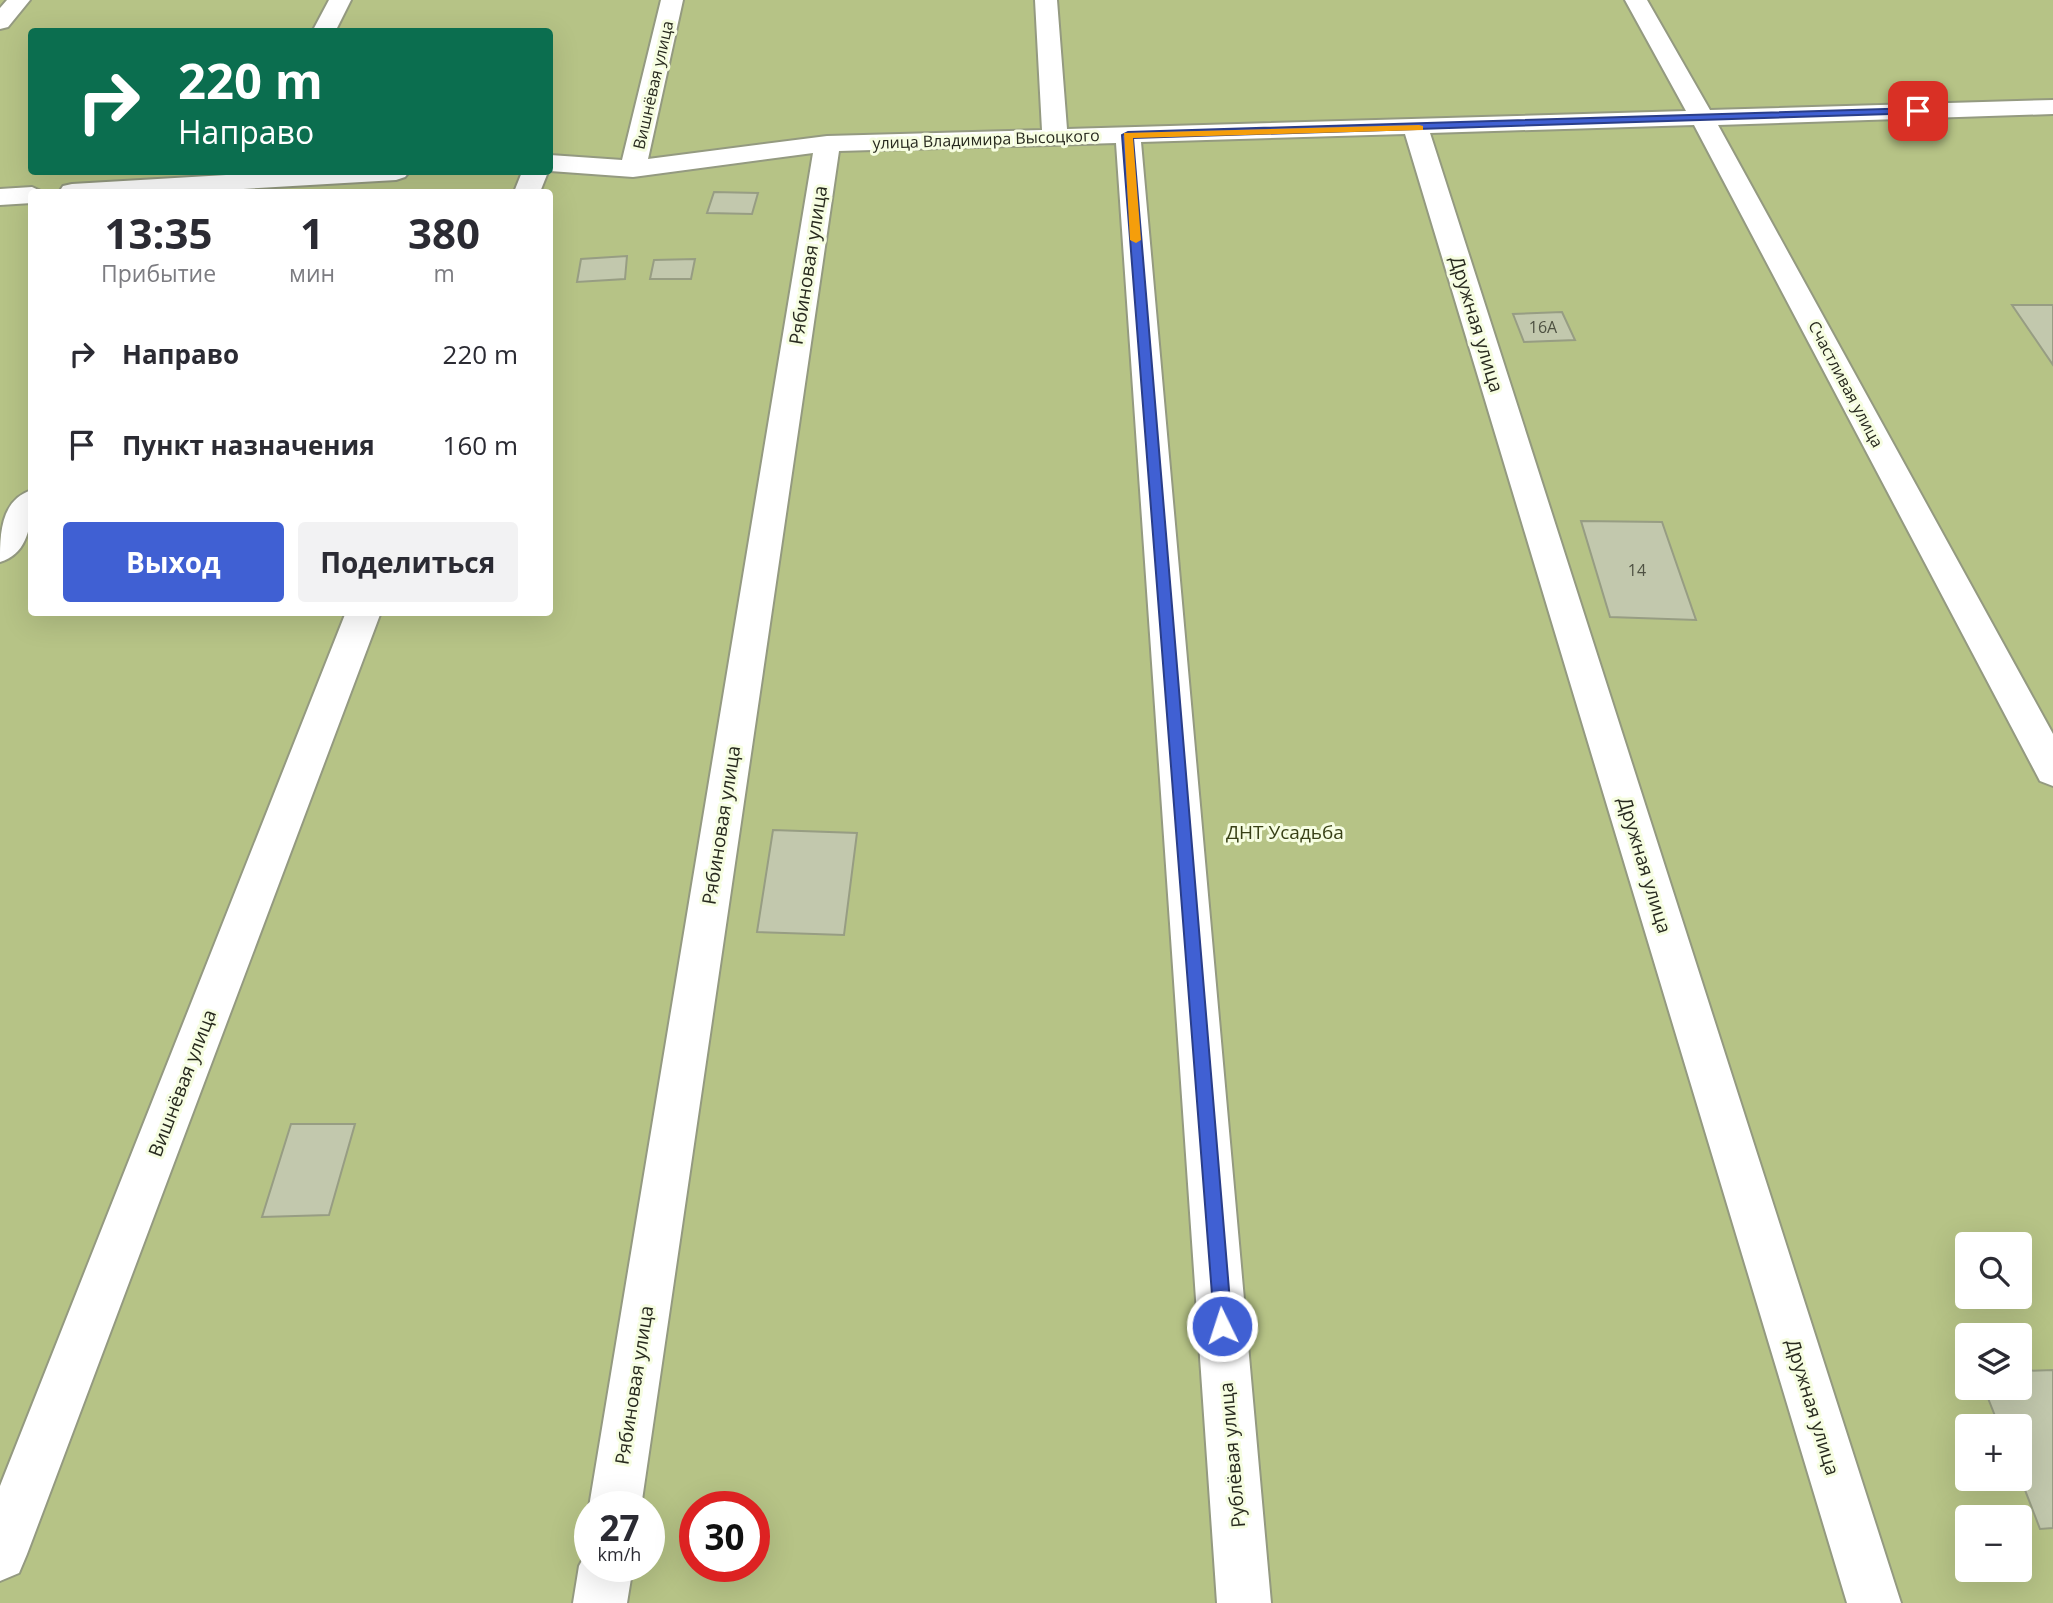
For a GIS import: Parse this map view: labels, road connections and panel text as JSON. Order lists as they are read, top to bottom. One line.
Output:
{"streets":{"street":["Вишнёвая улица","улица Владимира Высоцкого","Рябиновая улица","Дружная улица","Счастливая улица","Рублёвая улица"]},"crossings":[["Вишнёвая улица","улица Владимира Высоцкого"],["улица Владимира Высоцкого","Рябиновая улица"],["улица Владимира Высоцкого","Дружная улица"],["улица Владимира Высоцкого","Счастливая улица"],["улица Владимира Высоцкого","Рублёвая улица"]],"parks":["ДНТ Усадьба"],"house_numbers":["16А","14"],"page":{"turn":["220 m","Направо"],"eta":["13:35","Прибытие","1","мин","380","m"],"list":[{"name":"Направо","value":"220 m"},{"name":"Пункт назначения","value":"160 m"}],"buttons":["Выход","Поделиться"],"map_buttons":["+","−"],"speed":"27 km/h","limit":"30"}}
